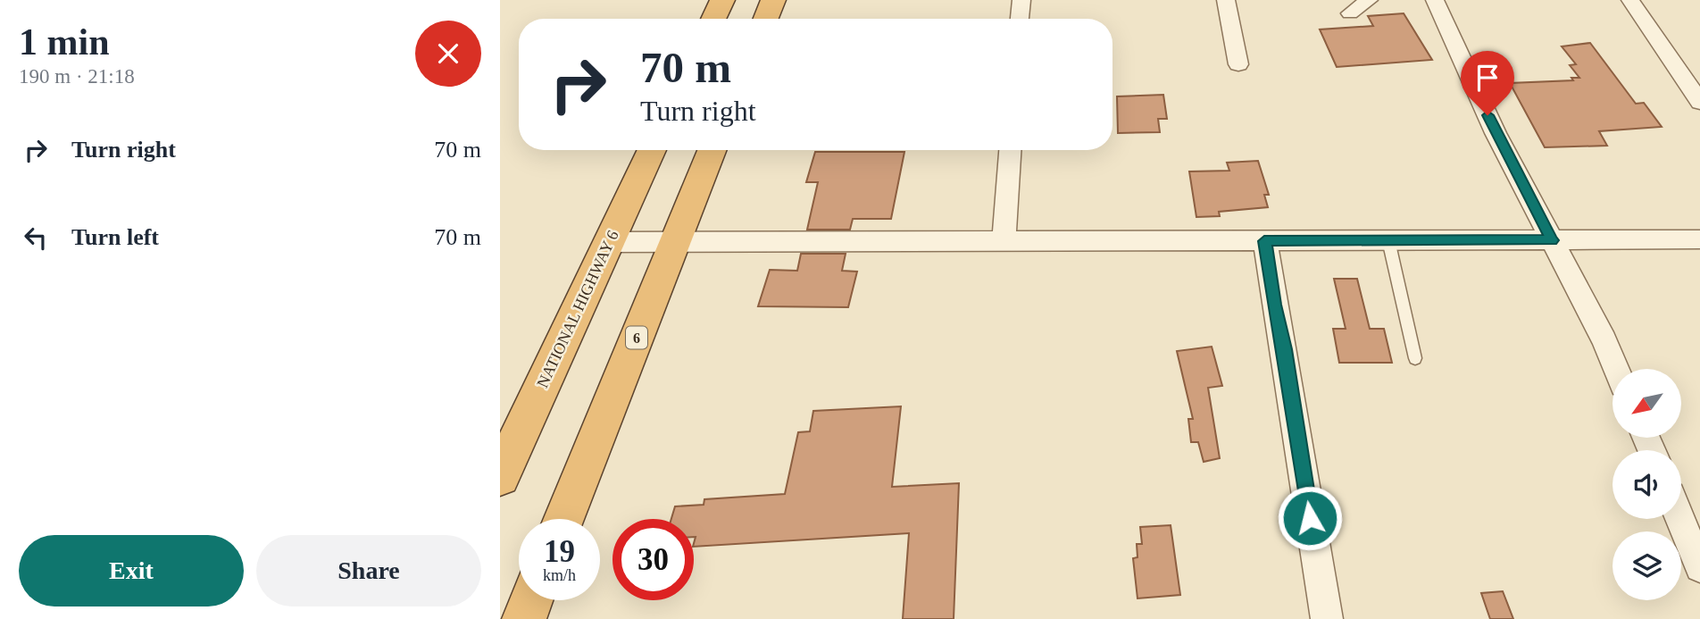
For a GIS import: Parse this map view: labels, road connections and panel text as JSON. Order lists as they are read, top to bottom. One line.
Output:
{"streets":{"highway":["NATIONAL HIGHWAY 6","6"]},"north":"bottom left","page":{"heading":["1 min","190 m · 21:18"],"turn":["70 m","Turn right"],"list":[{"name":"Turn right","value":"70 m"},{"name":"Turn left","value":"70 m"}],"speed":"19 km/h","limit":"30","buttons":["Exit","Share"]}}
